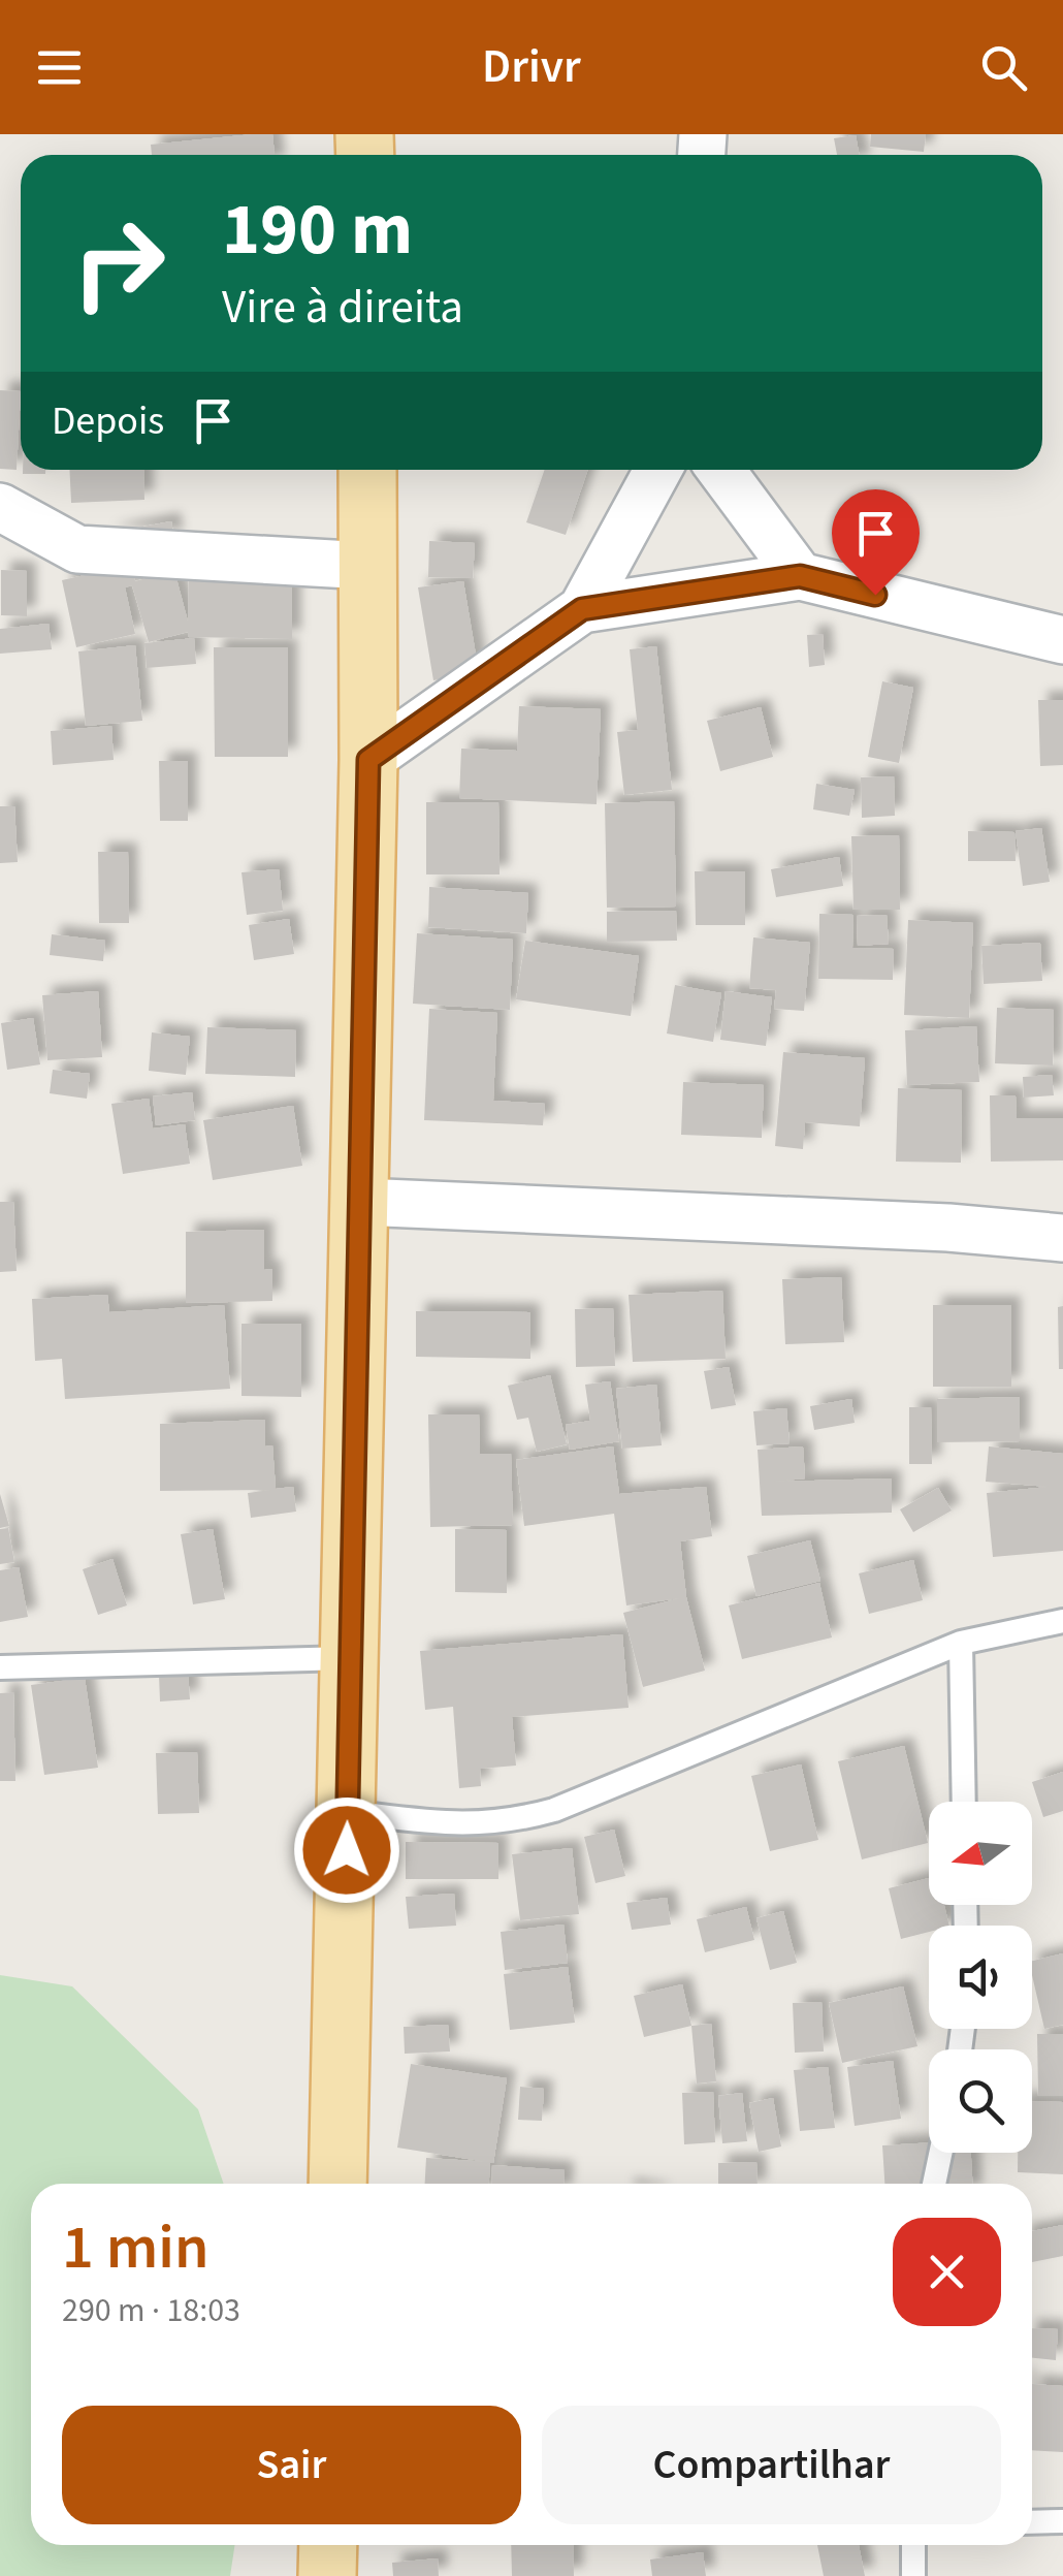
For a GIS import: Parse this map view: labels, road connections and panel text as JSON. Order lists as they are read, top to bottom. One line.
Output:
{"north":"left","page":{"header":"Drivr","turn":["190 m","Vire à direita"],"then":"Depois","heading":["1 min","290 m · 18:03"],"buttons":["Sair","Compartilhar"]}}
